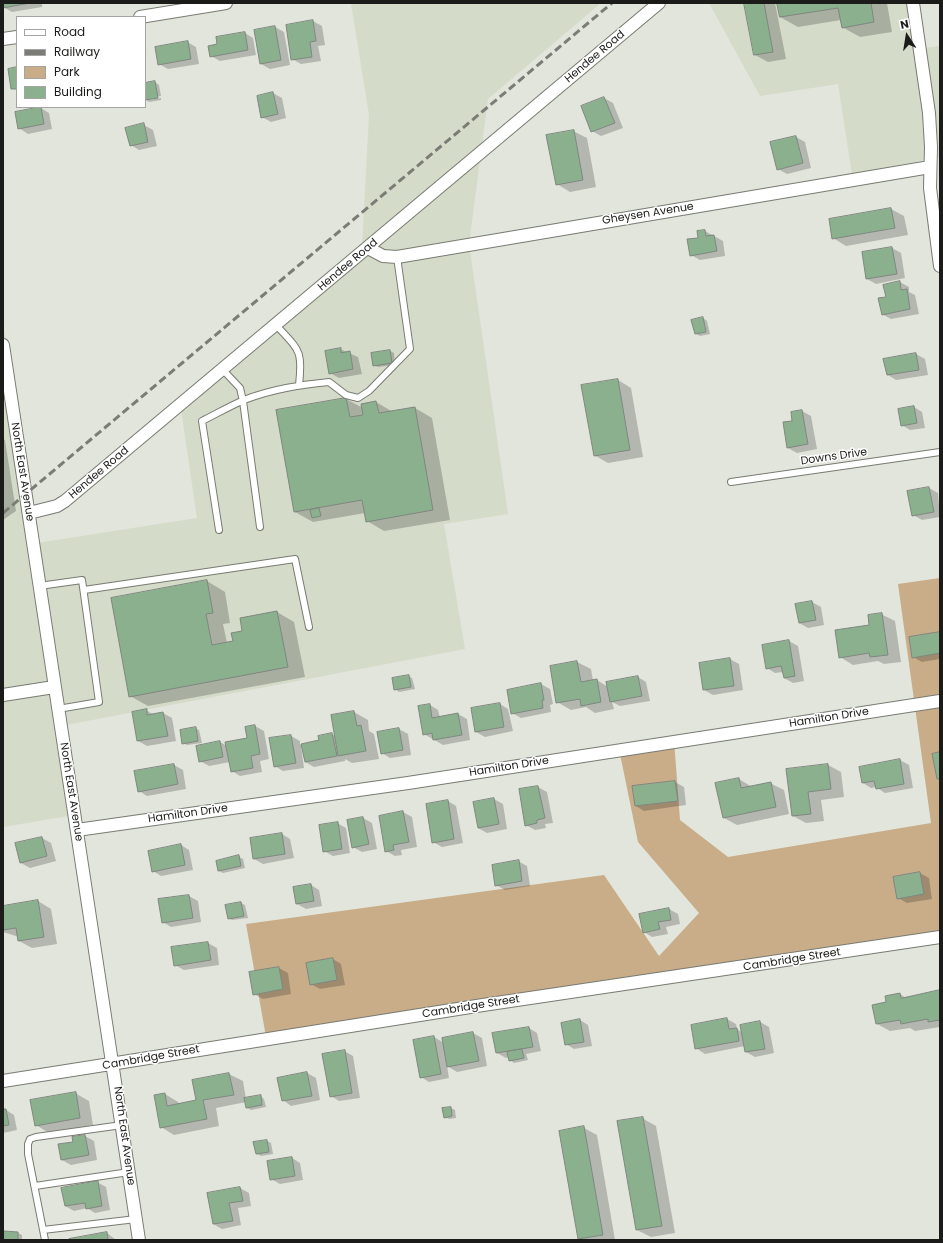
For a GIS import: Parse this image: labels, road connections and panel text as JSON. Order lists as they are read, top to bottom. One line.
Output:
{"streets":{"street":["Hendee Road","Gheysen Avenue","North East Avenue","Hamilton Drive","Cambridge Street"],"lane":["Downs Drive"]},"crossings":[["Hendee Road","Gheysen Avenue"],["Hendee Road","North East Avenue"],["North East Avenue","Hamilton Drive"],["North East Avenue","Cambridge Street"]],"legend":["Road","Railway","Park","Building"],"north":"top"}
